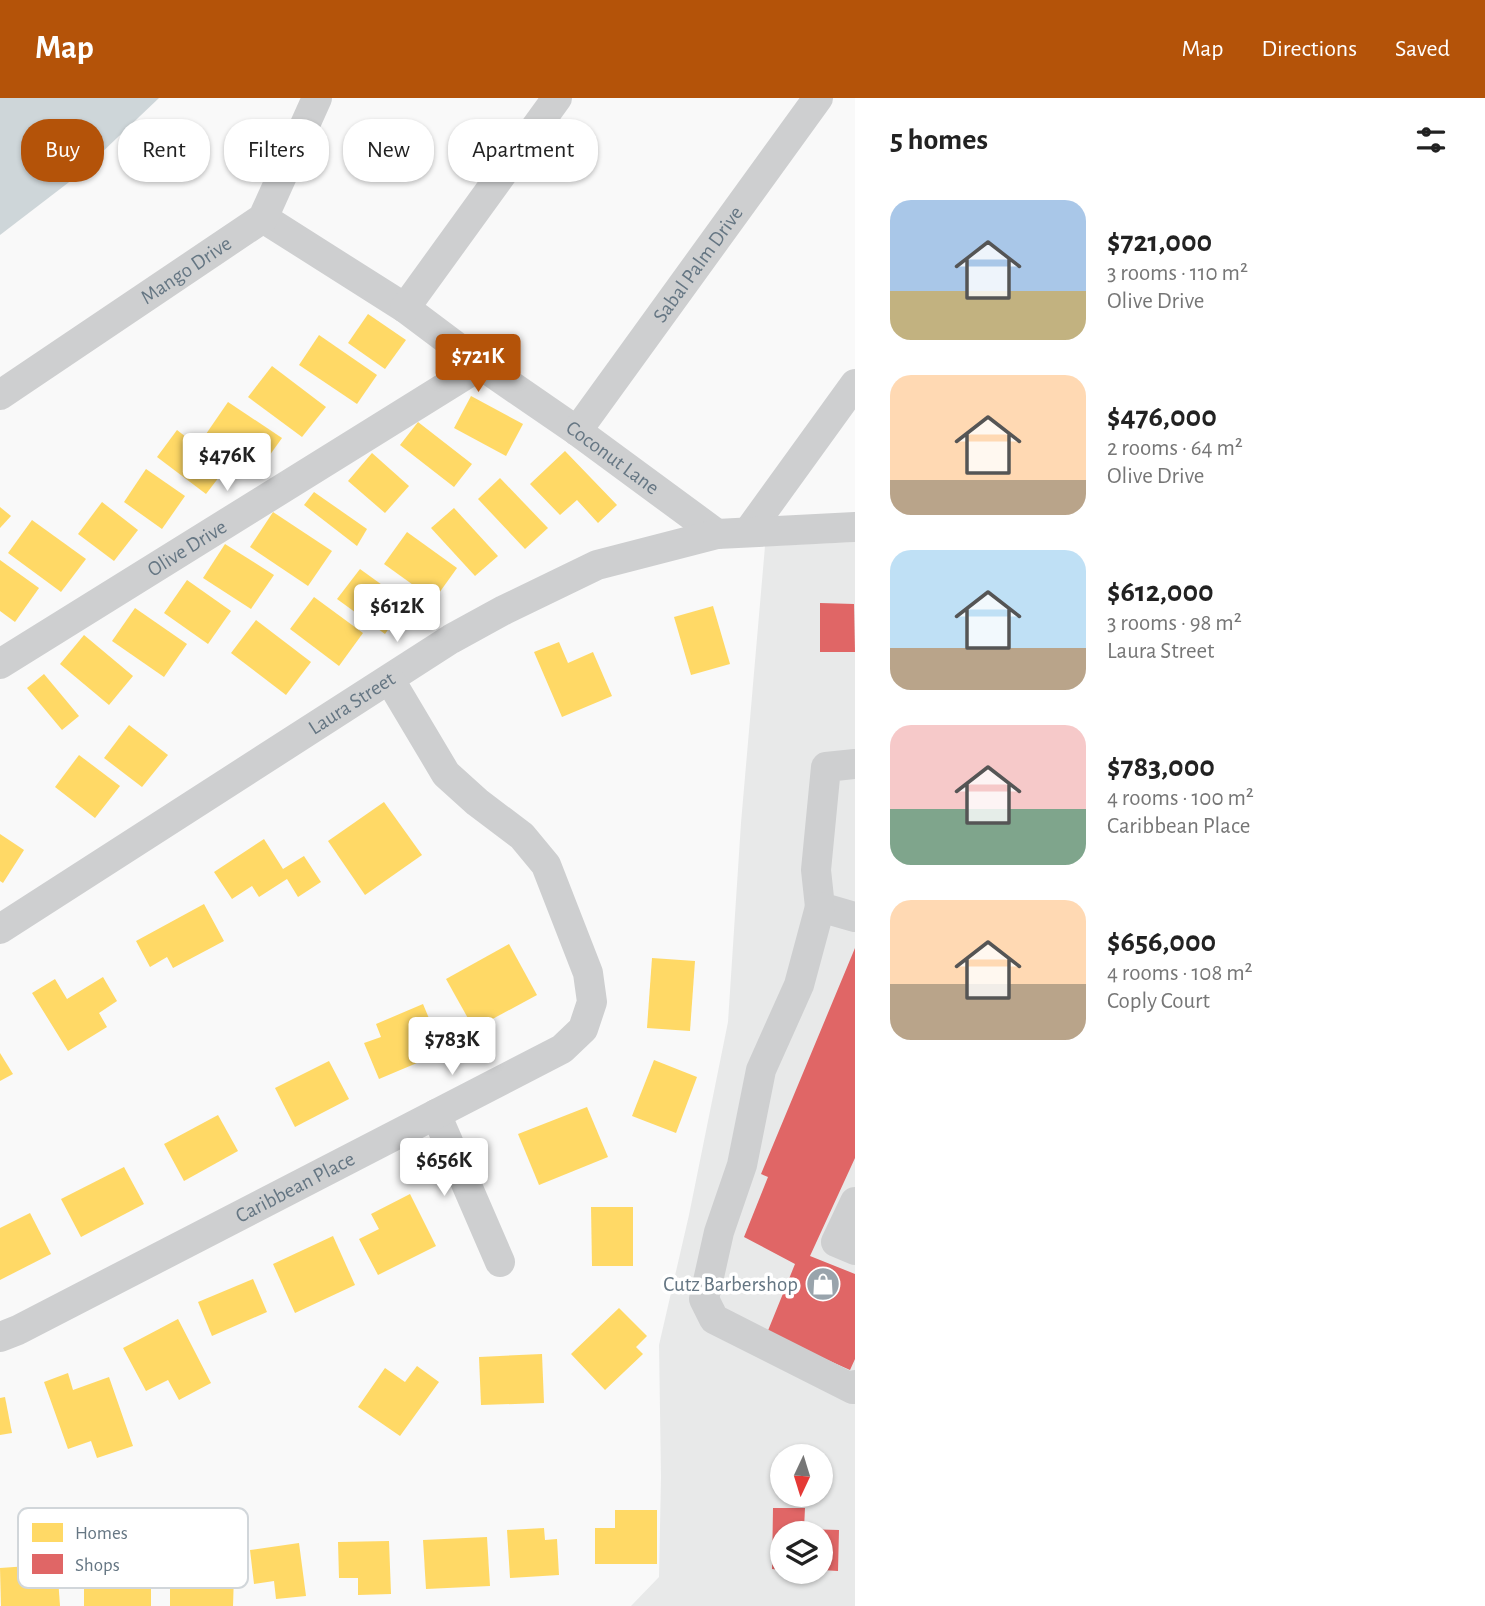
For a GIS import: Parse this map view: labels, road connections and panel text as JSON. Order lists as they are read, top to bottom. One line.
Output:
{"streets":{"street":["Sabal Palm Drive","Mango Drive","Coconut Lane","Olive Drive","Laura Street","Caribbean Place"]},"crossings":[["Sabal Palm Drive","Coconut Lane"],["Mango Drive","Coconut Lane"],["Coconut Lane","Olive Drive"],["Coconut Lane","Laura Street"],["Laura Street","Caribbean Place"]],"places":{"shop":["Cutz Barbershop"]},"legend":["Homes","Shops"],"north":"bottom","page":{"header":"Map","nav":["Map","Directions","Saved"],"heading":"5 homes","chip":["Buy","Rent","Filters","New","Apartment"],"list":[{"name":"$721,000","note":"3 rooms · 110 m² · Olive Drive"},{"name":"$476,000","note":"2 rooms · 64 m² · Olive Drive"},{"name":"$612,000","note":"3 rooms · 98 m² · Laura Street"},{"name":"$783,000","note":"4 rooms · 100 m² · Caribbean Place"},{"name":"$656,000","note":"4 rooms · 108 m² · Coply Court"}],"price":["$721K","$476K","$612K","$783K","$656K"]}}
